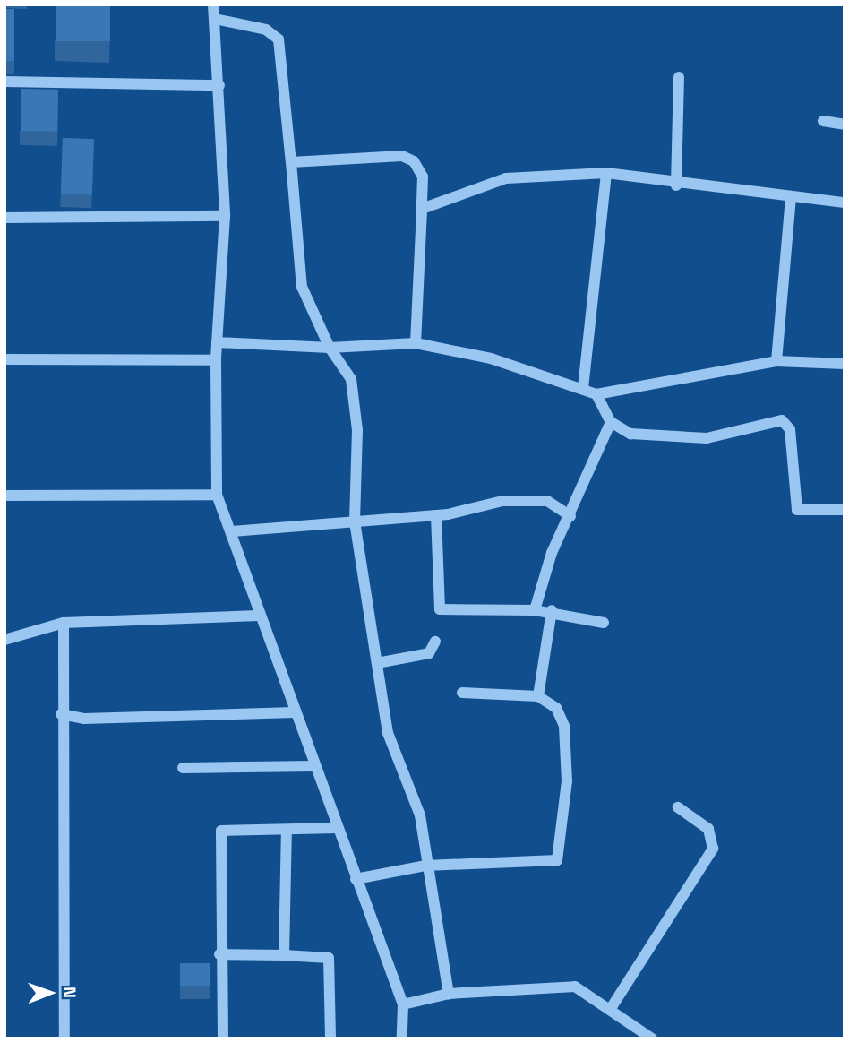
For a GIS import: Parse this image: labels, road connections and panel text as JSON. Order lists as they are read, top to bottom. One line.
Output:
{"north":"right"}
